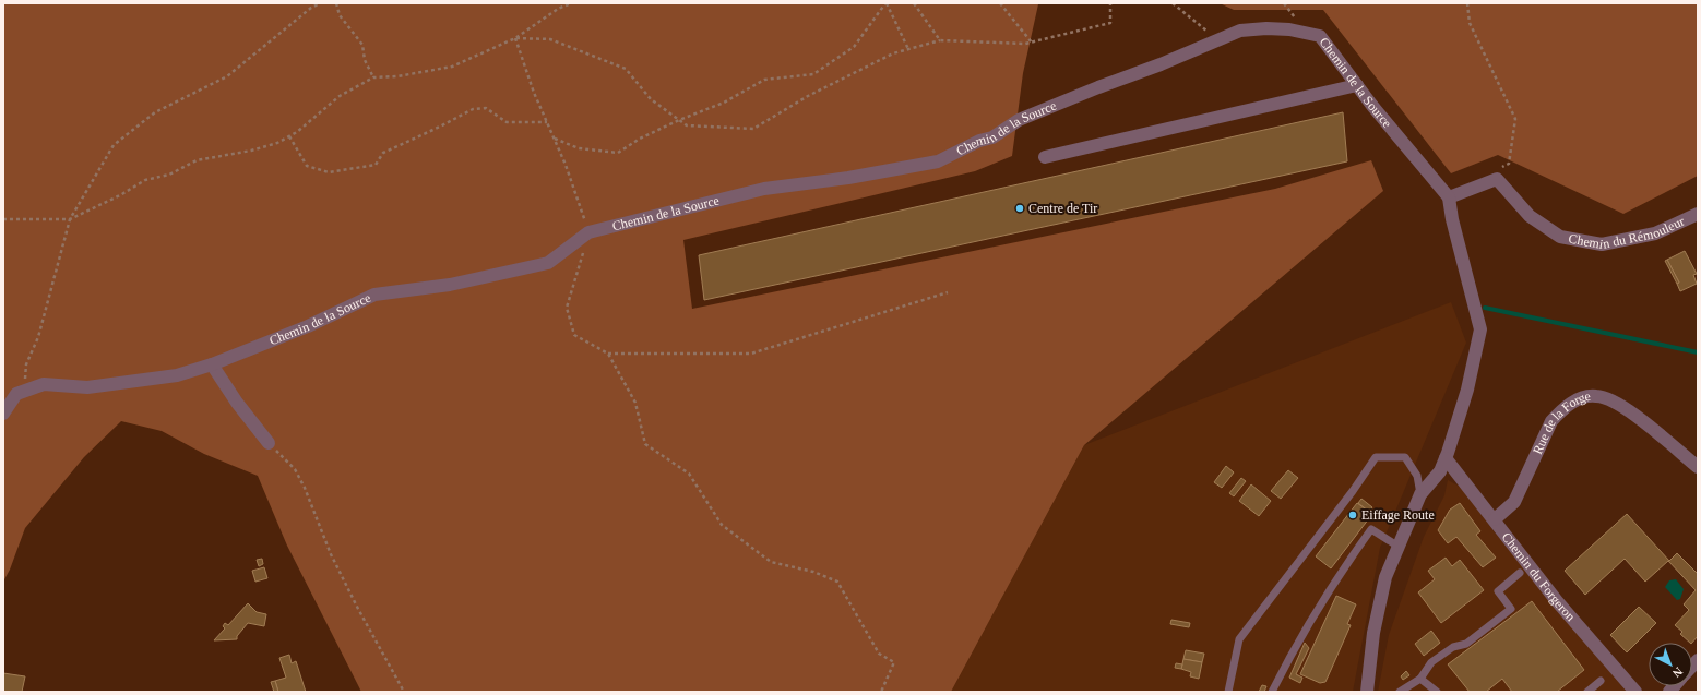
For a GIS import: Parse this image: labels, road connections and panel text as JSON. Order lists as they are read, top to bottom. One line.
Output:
{"streets":{"street":["Chemin de la Source","Chemin du Rémouleur","Rue de la Forge","Chemin du Forgeron"]},"crossings":[["Chemin de la Source","Chemin du Rémouleur"],["Rue de la Forge","Chemin du Forgeron"]],"places":["Centre de Tir","Eiffage Route"],"north":"bottom right"}
